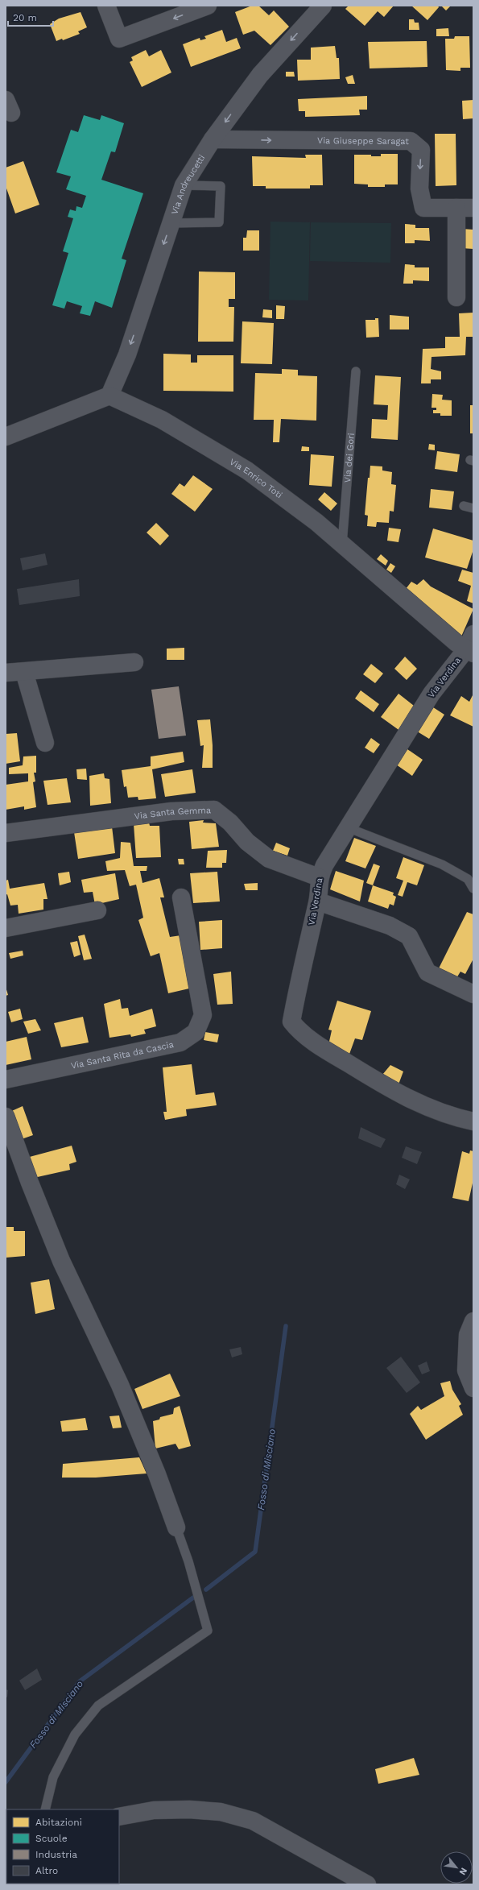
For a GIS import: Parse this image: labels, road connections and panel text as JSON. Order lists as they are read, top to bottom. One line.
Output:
{"streets":{"street":["Via Giuseppe Saragat","Via Andreucetti","Via Enrico Toti","Via Verdina","Via Santa Gemma","Via Santa Rita da Cascia"],"lane":["Via dei Gori"]},"crossings":[["Via Giuseppe Saragat","Via Andreucetti"],["Via Andreucetti","Via Enrico Toti"],["Via dei Gori","Via Enrico Toti"],["Via Enrico Toti","Via Verdina"],["Via Verdina","Via Santa Gemma"]],"one_way":["Via Giuseppe Saragat","Via Andreucetti"],"water":["Fosso di Misciano"],"legend":["Abitazioni","Scuole","Industria","Altro"],"scale_bar":"20 m","north":"bottom right"}
